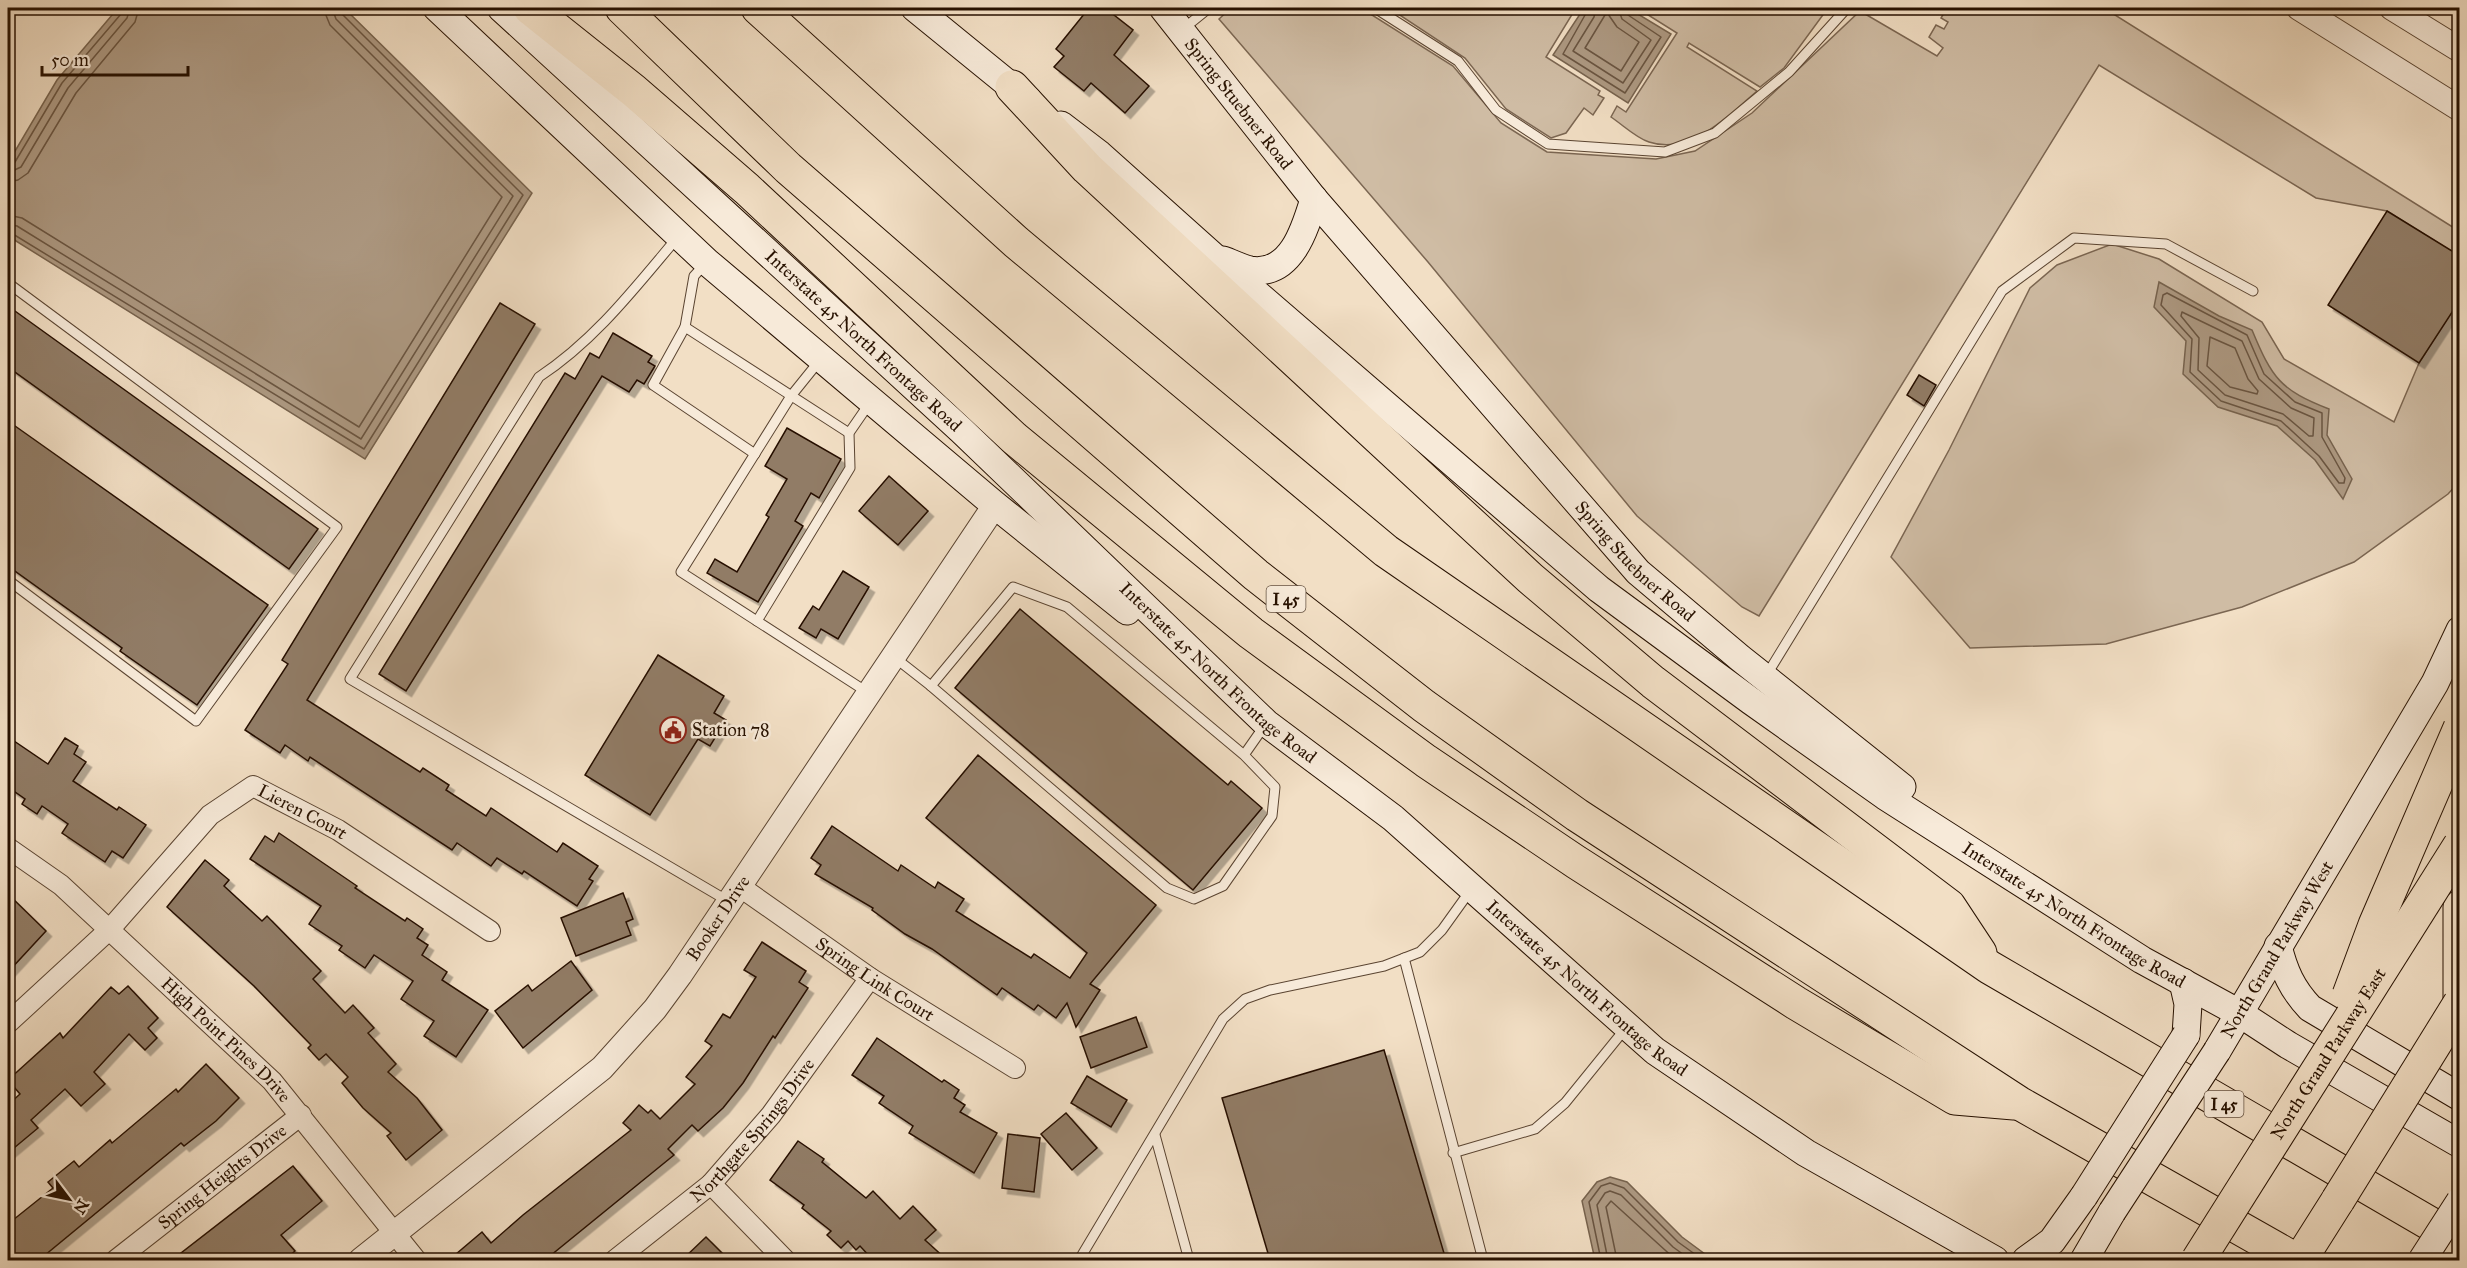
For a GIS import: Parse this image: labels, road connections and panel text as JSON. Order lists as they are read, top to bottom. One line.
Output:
{"streets":{"highway":["I 45","North Grand Parkway East"],"main road":["Spring Stuebner Road","Interstate 45 North Frontage Road","North Grand Parkway West"],"street":["Lieren Court","Booker Drive","Spring Link Court","High Point Pines Drive","Northgate Springs Drive","Spring Heights Drive"]},"crossings":[["Spring Stuebner Road","Interstate 45 North Frontage Road"],["Interstate 45 North Frontage Road","North Grand Parkway West"],["Lieren Court","High Point Pines Drive"],["Booker Drive","Spring Link Court"],["Booker Drive","High Point Pines Drive"],["Spring Link Court","Northgate Springs Drive"],["High Point Pines Drive","Spring Heights Drive"]],"places":{"public building":["Station 78"]},"scale_bar":"50 m","north":"bottom right"}
